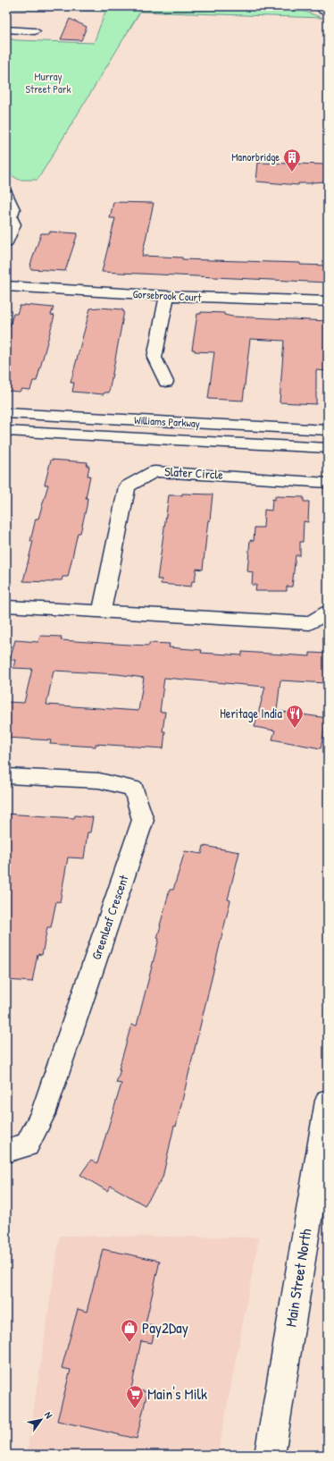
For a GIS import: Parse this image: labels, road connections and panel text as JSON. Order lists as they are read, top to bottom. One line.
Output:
{"streets":{"street":["Gorsebrook Court","Williams Parkway","Slater Circle","Greenleaf Crescent","Main Street North"]},"parks":["Murray Street Park"],"places":{"building":["Manorbridge"],"restaurant":["Heritage India"],"shop":["Pay2Day"],"supermarket":["Main's Milk"]},"north":"top right"}
